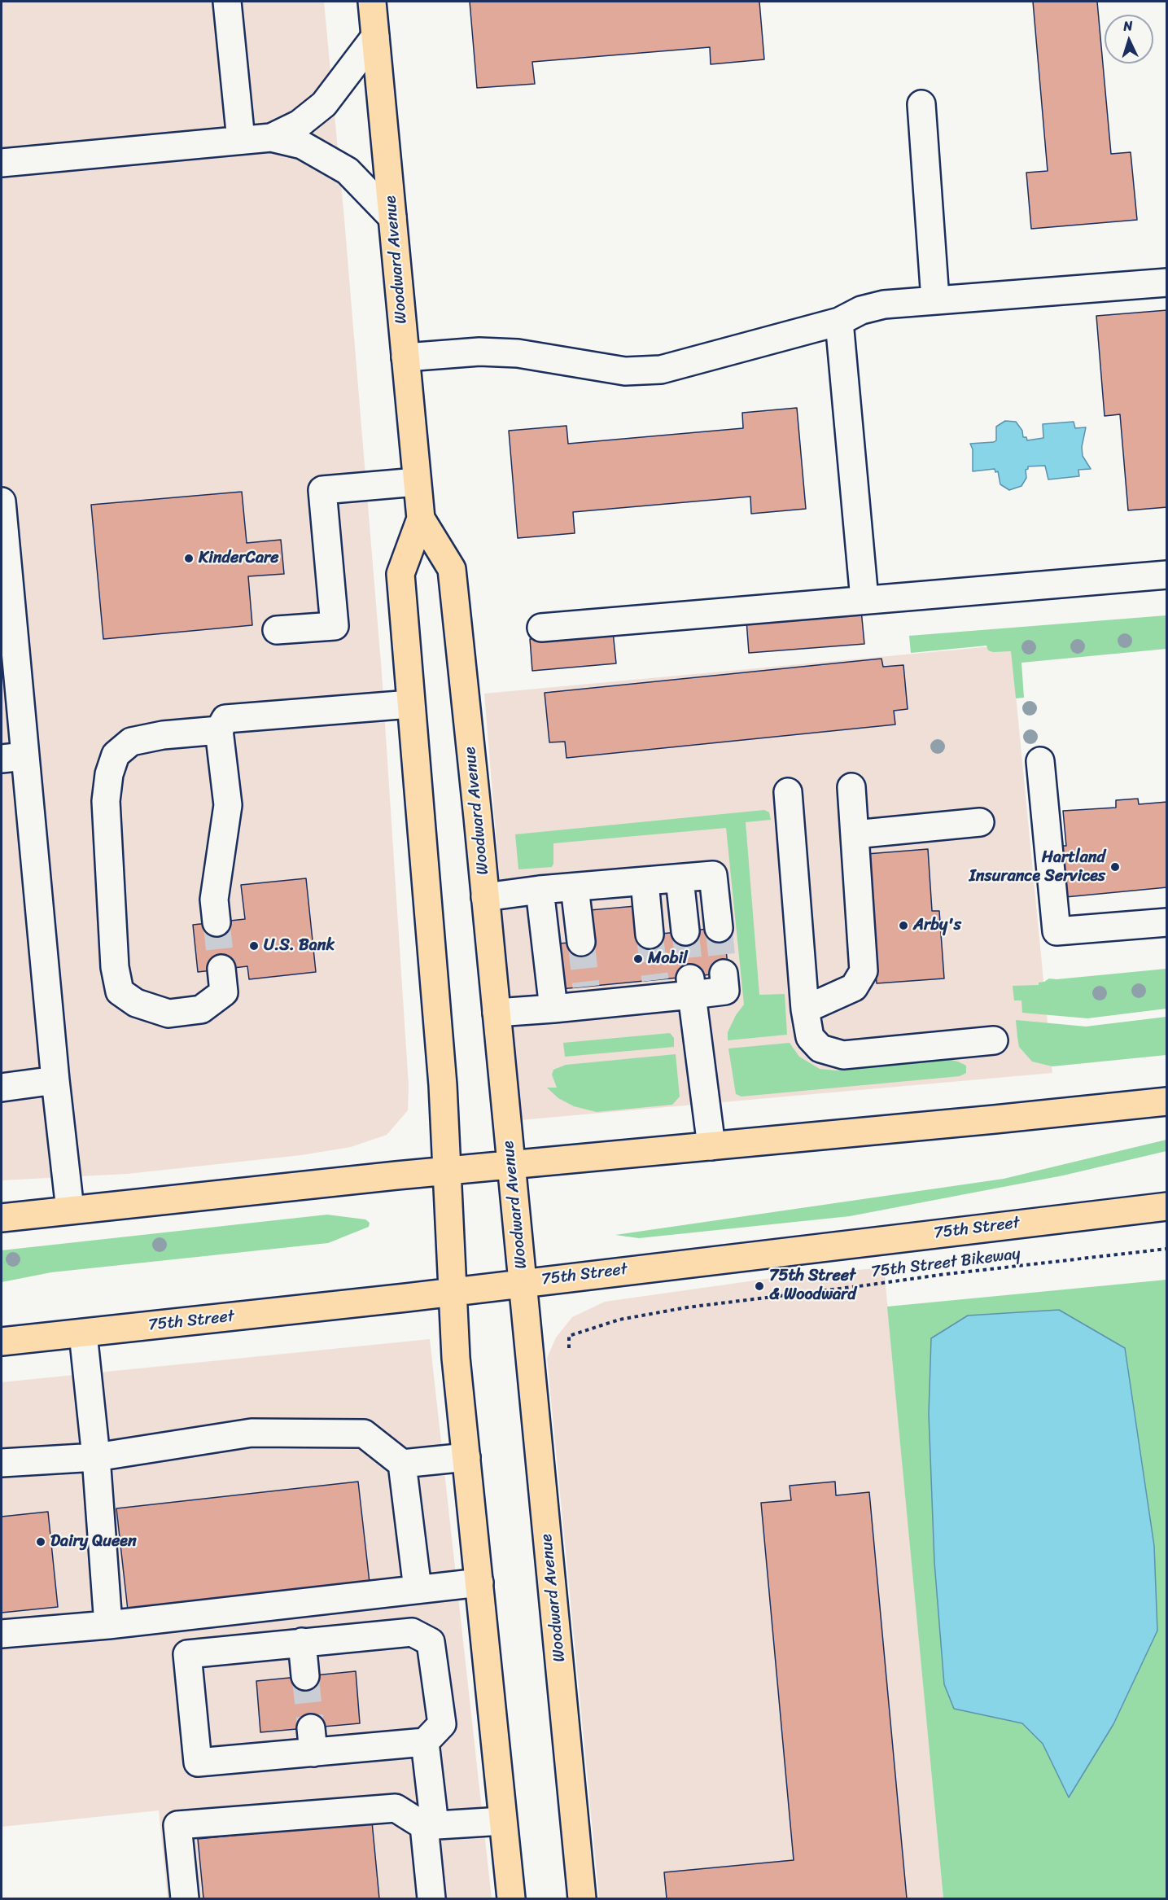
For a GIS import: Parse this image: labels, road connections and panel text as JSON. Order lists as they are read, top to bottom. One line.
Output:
{"streets":{"main road":["Woodward Avenue","75th Street"],"path":["75th Street Bikeway"]},"crossings":[["Woodward Avenue","75th Street"]],"places":["KinderCare","Hartland Insurance Services","Arby's","U.S. Bank","Mobil","75th Street & Woodward","Dairy Queen"],"north":"top"}
